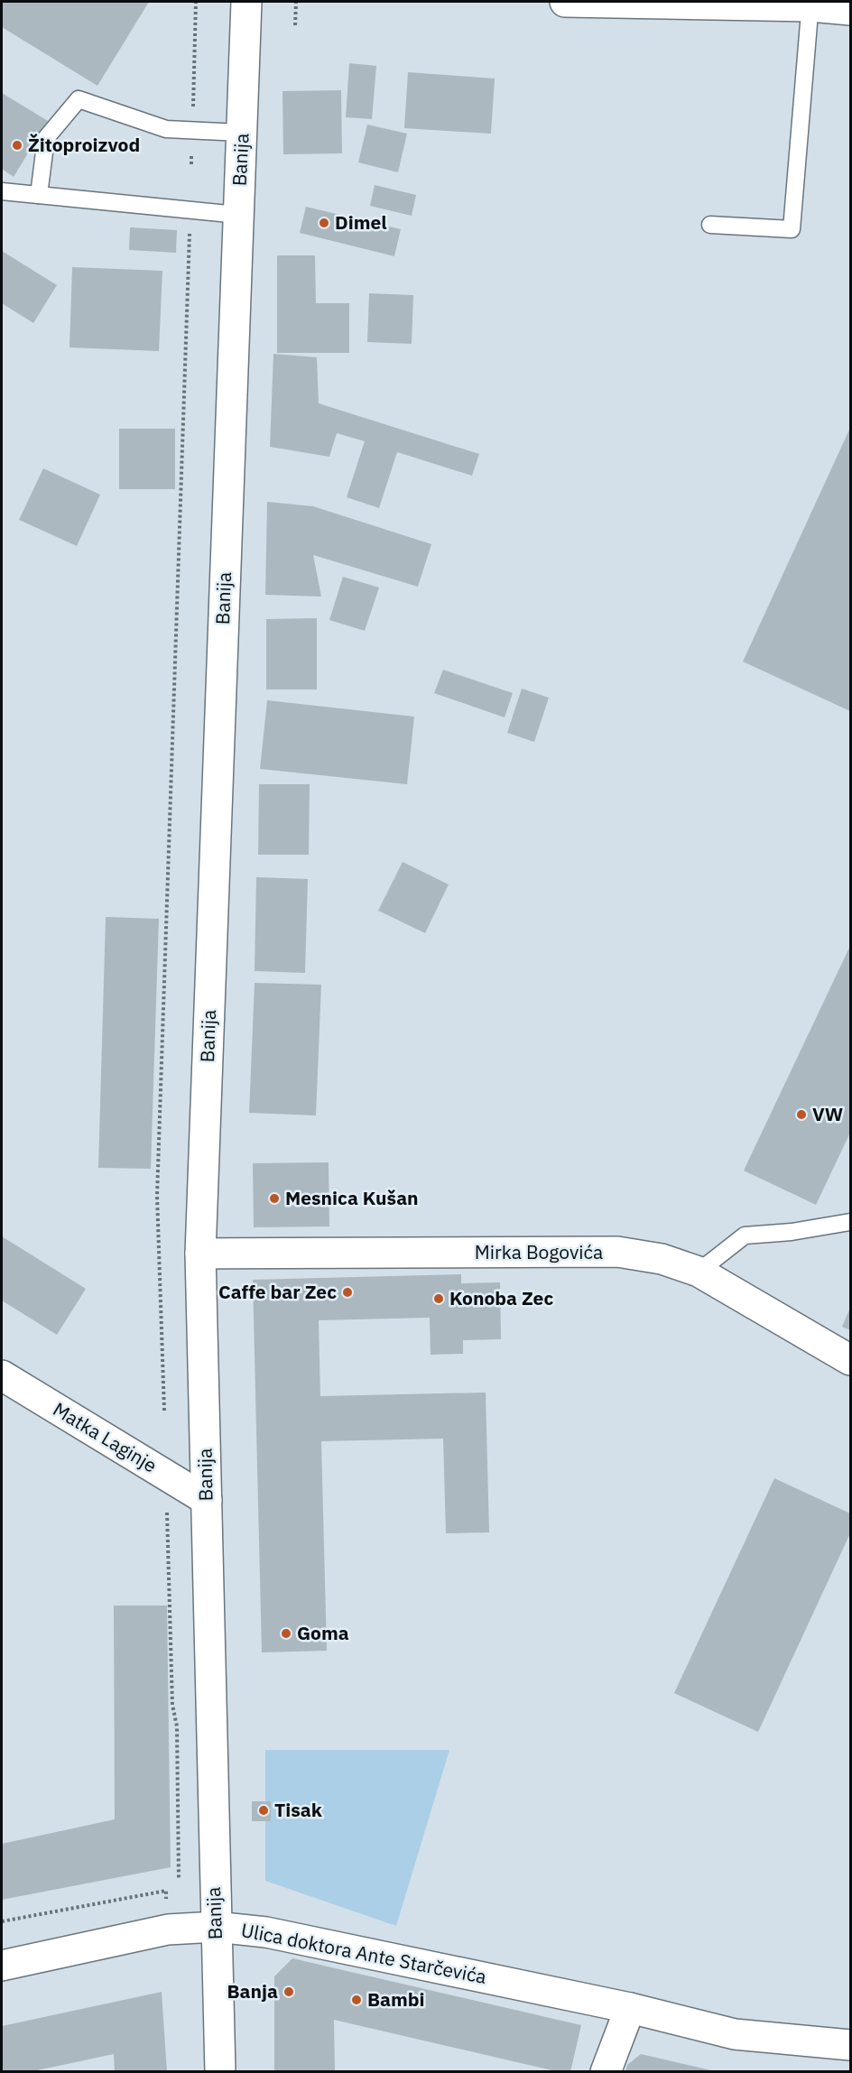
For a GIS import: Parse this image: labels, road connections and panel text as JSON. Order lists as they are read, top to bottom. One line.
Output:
{"streets":{"street":["Banija","Mirka Bogovića","Matka Laginje","Ulica doktora Ante Starčevića"]},"crossings":[["Banija","Mirka Bogovića"],["Banija","Matka Laginje"],["Banija","Ulica doktora Ante Starčevića"]],"places":["Žitoproizvod","Dimel","VW","Mesnica Kušan","Caffe bar Zec","Konoba Zec","Goma","Tisak","Banja","Bambi"]}
